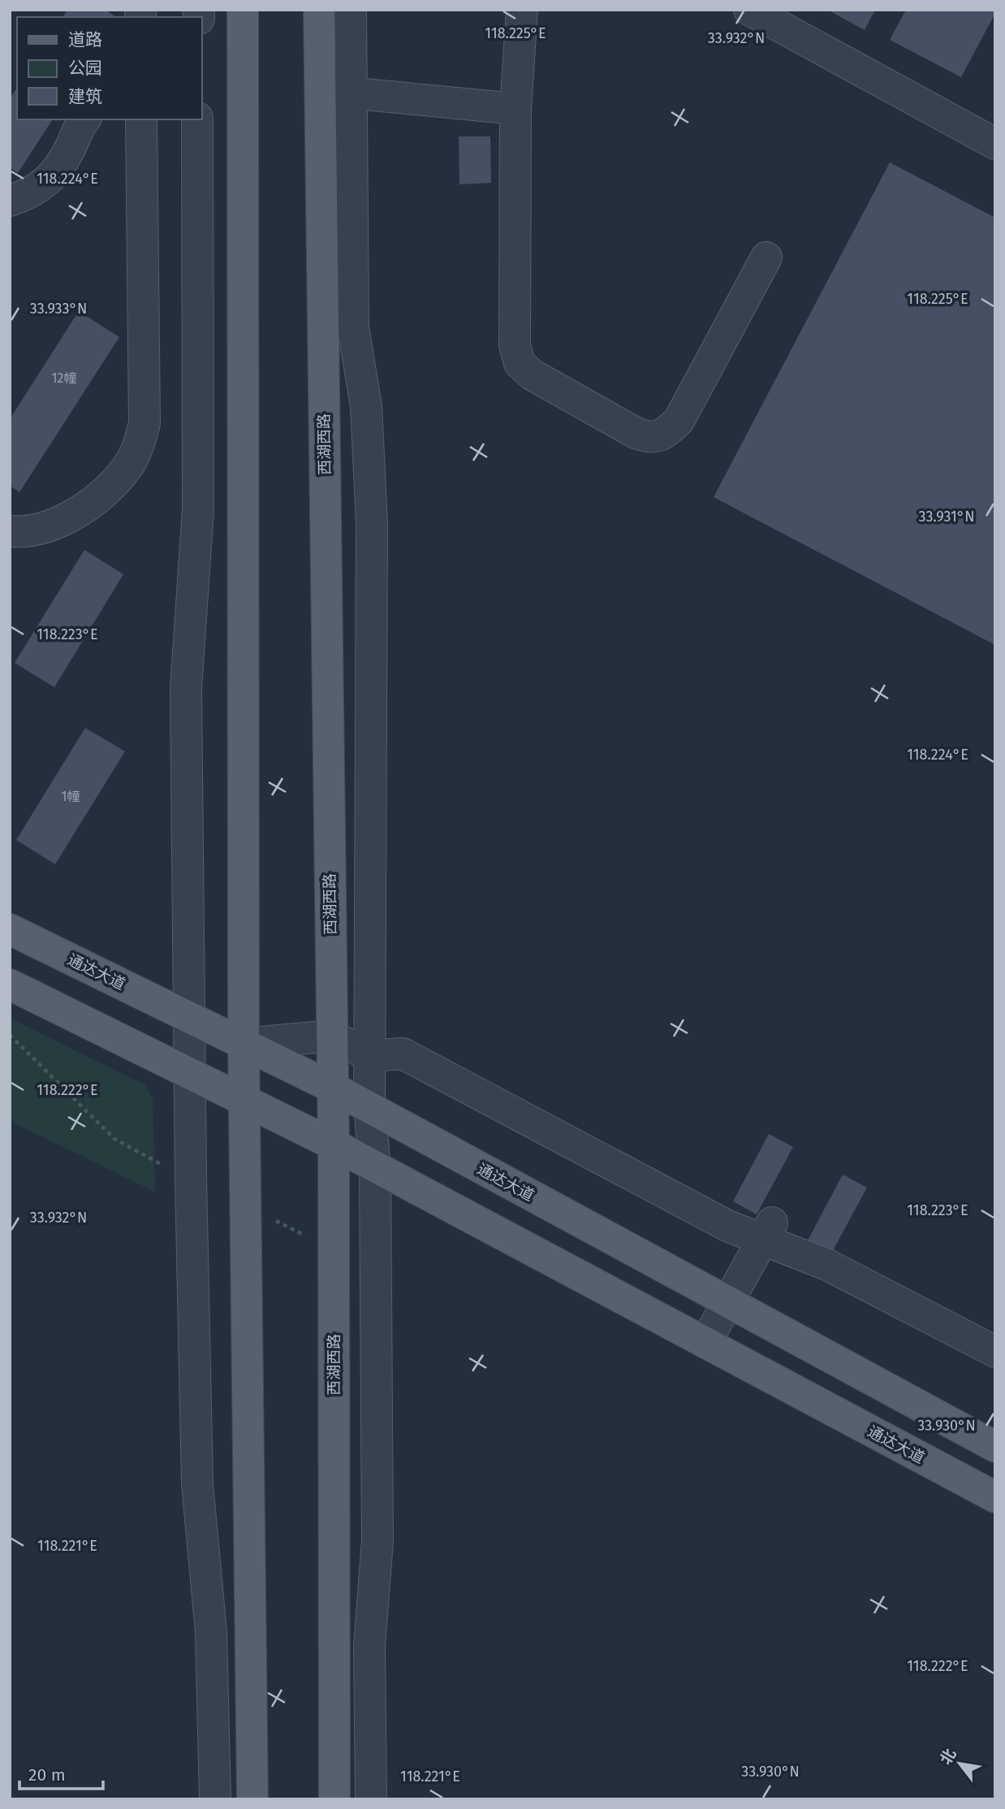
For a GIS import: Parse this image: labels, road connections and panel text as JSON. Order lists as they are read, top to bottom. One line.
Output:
{"streets":{"main road":["西湖西路","通达大道"]},"crossings":[["西湖西路","通达大道"]],"house_numbers":["12幢","1幢"],"legend":["道路","公园","建筑"],"scale_bar":"20 m","north":"top left","coordinates":["118.225°E","33.932°N","118.224°E","33.933°N","33.931°N","118.223°E","118.222°E","33.930°N","118.221°E"]}
